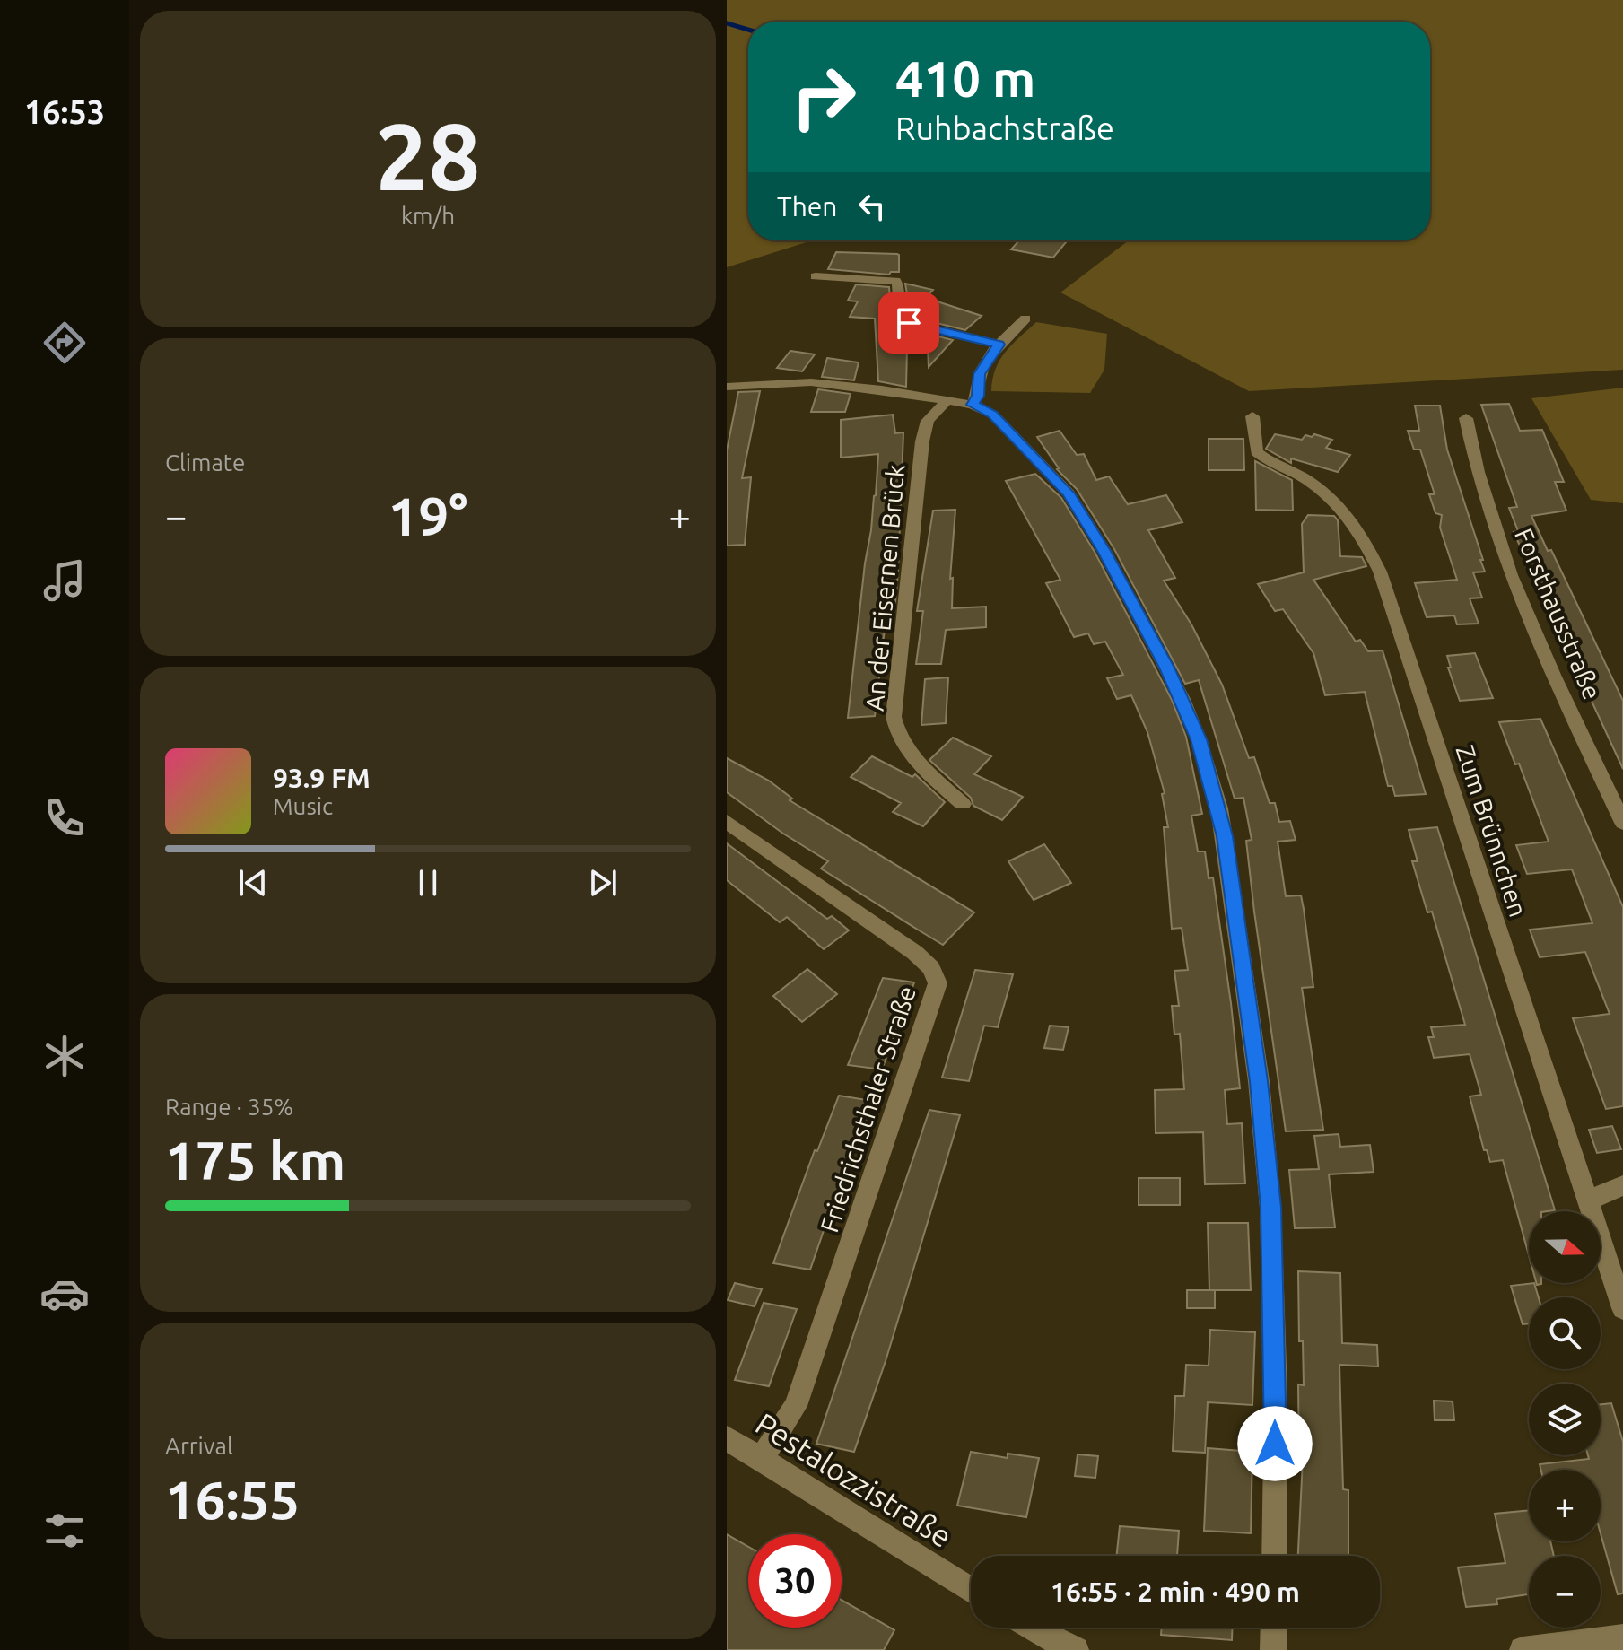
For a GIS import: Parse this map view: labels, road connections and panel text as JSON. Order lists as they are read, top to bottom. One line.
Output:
{"streets":{"street":["An der Eisernen Brück","Forsthausstraße","Zum Brünnchen","Friedrichsthaler Straße","Pestalozzistraße"]},"crossings":[["Friedrichsthaler Straße","Pestalozzistraße"]],"north":"right","page":{"tabs":"16:53","tile":[["28","km/h"],"Climate",["Range · 35%","175 km"],["Arrival","16:55"]],"turn":["410 m","Ruhbachstraße"],"then":"Then","heat":["−","19°","+"],"song":["93.9 FM","Music"],"map_buttons":["+","−"],"limit":"30","trip":"16:55 · 2 min · 490 m"}}
